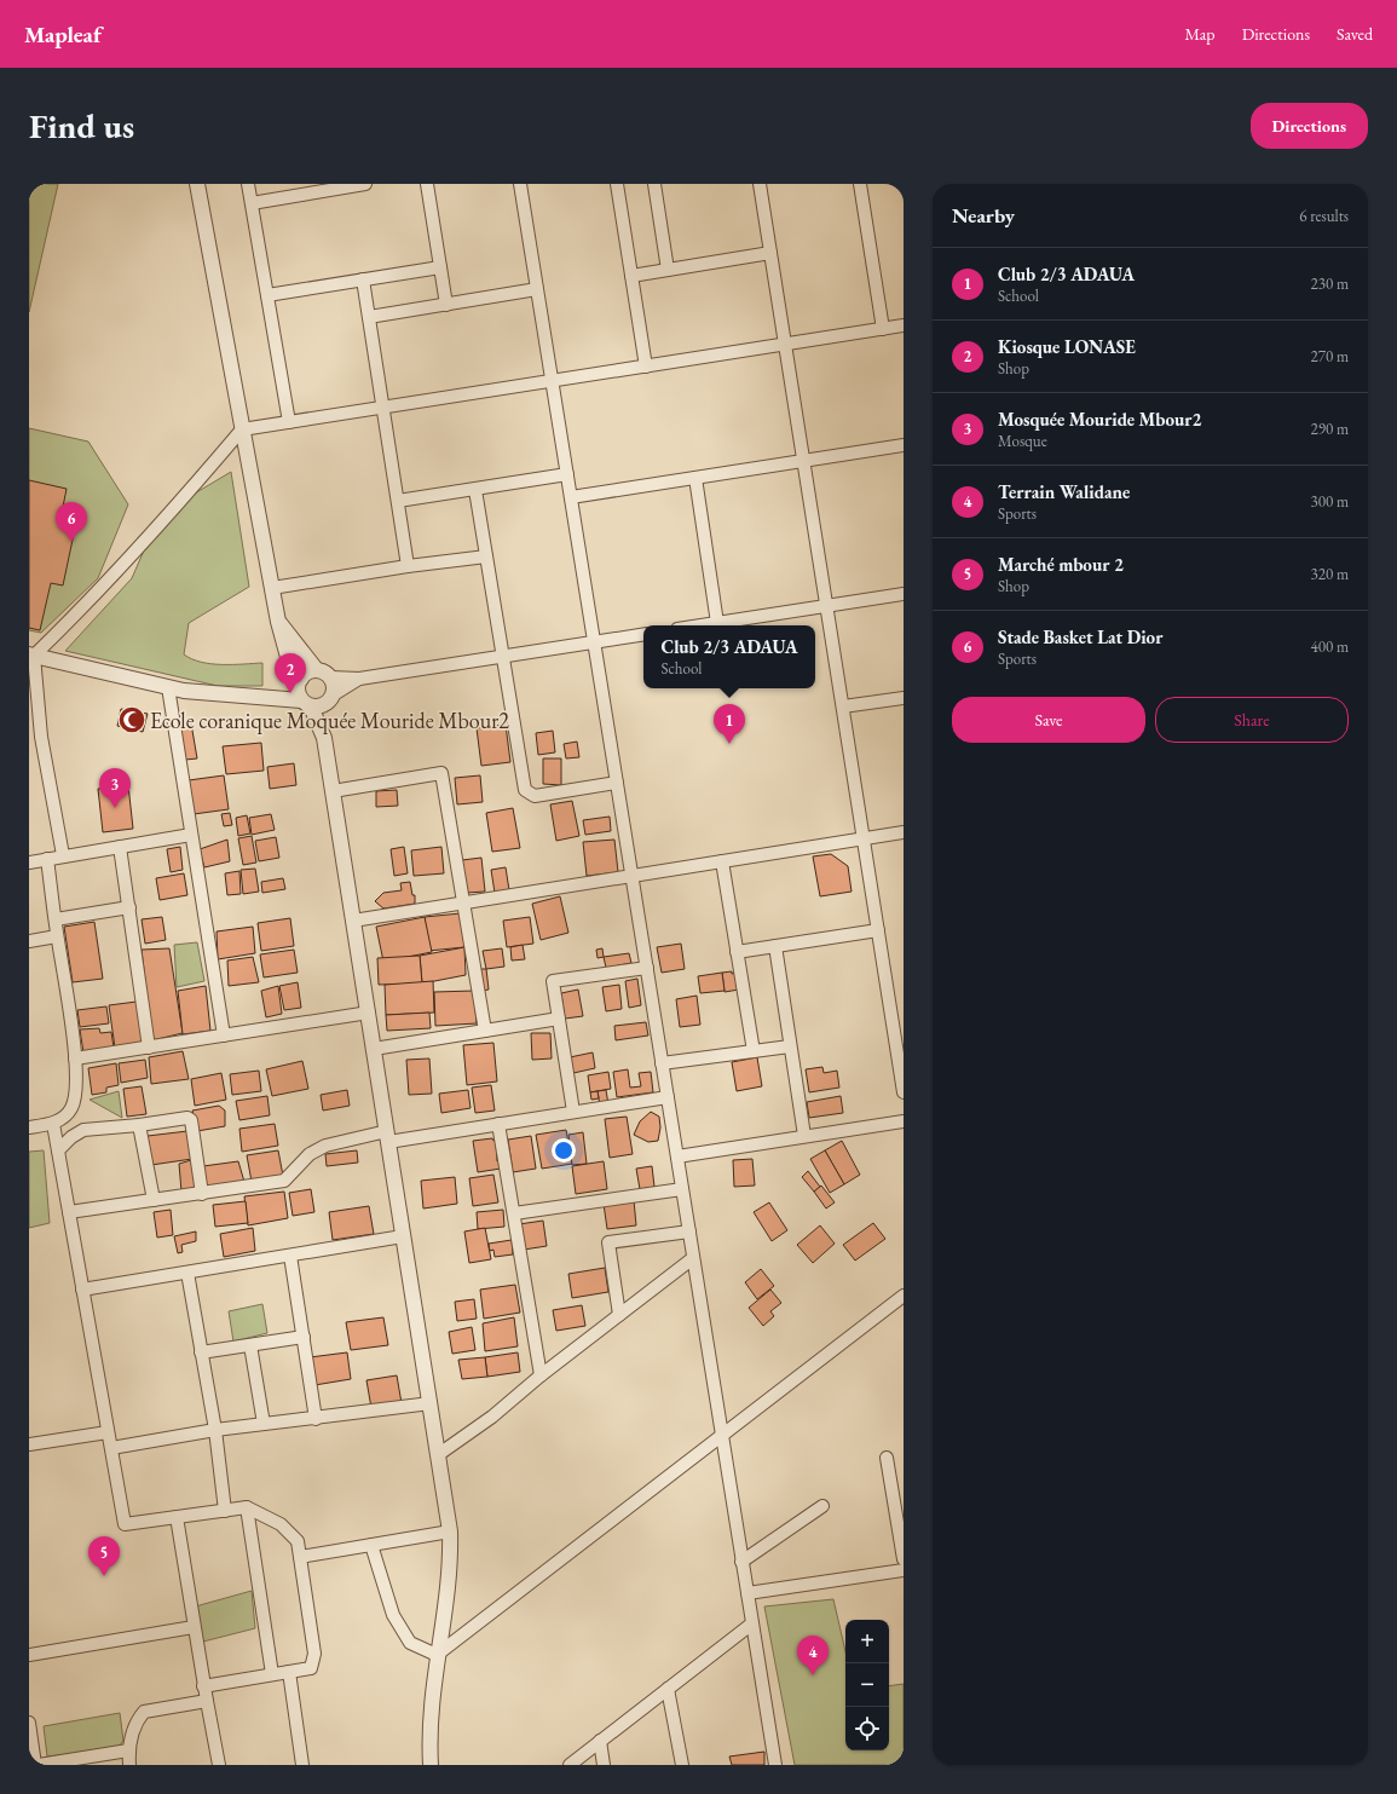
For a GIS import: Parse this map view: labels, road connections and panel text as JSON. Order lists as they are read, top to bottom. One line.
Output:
{"places":{"mosque":["Ecole coranique Moquée Mouride Mbour2"]},"page":{"header":"Mapleaf","nav":["Map","Directions","Saved"],"buttons":["Directions",["Save","Share"]],"title":"Find us","heading":["Nearby","6 results"],"list":[{"mark":"1","name":"Club 2/3 ADAUA","note":"School","value":"230 m"},{"mark":"2","name":"Kiosque LONASE","note":"Shop","value":"270 m"},{"mark":"3","name":"Mosquée Mouride Mbour2","note":"Mosque","value":"290 m"},{"mark":"4","name":"Terrain Walidane","note":"Sports","value":"300 m"},{"mark":"5","name":"Marché mbour 2","note":"Shop","value":"320 m"},{"mark":"6","name":"Stade Basket Lat Dior","note":"Sports","value":"400 m"}],"pins":["6","2","1","3","5","4"],"popup":["Club 2/3 ADAUA","School"],"map_buttons":["+","−"]}}
